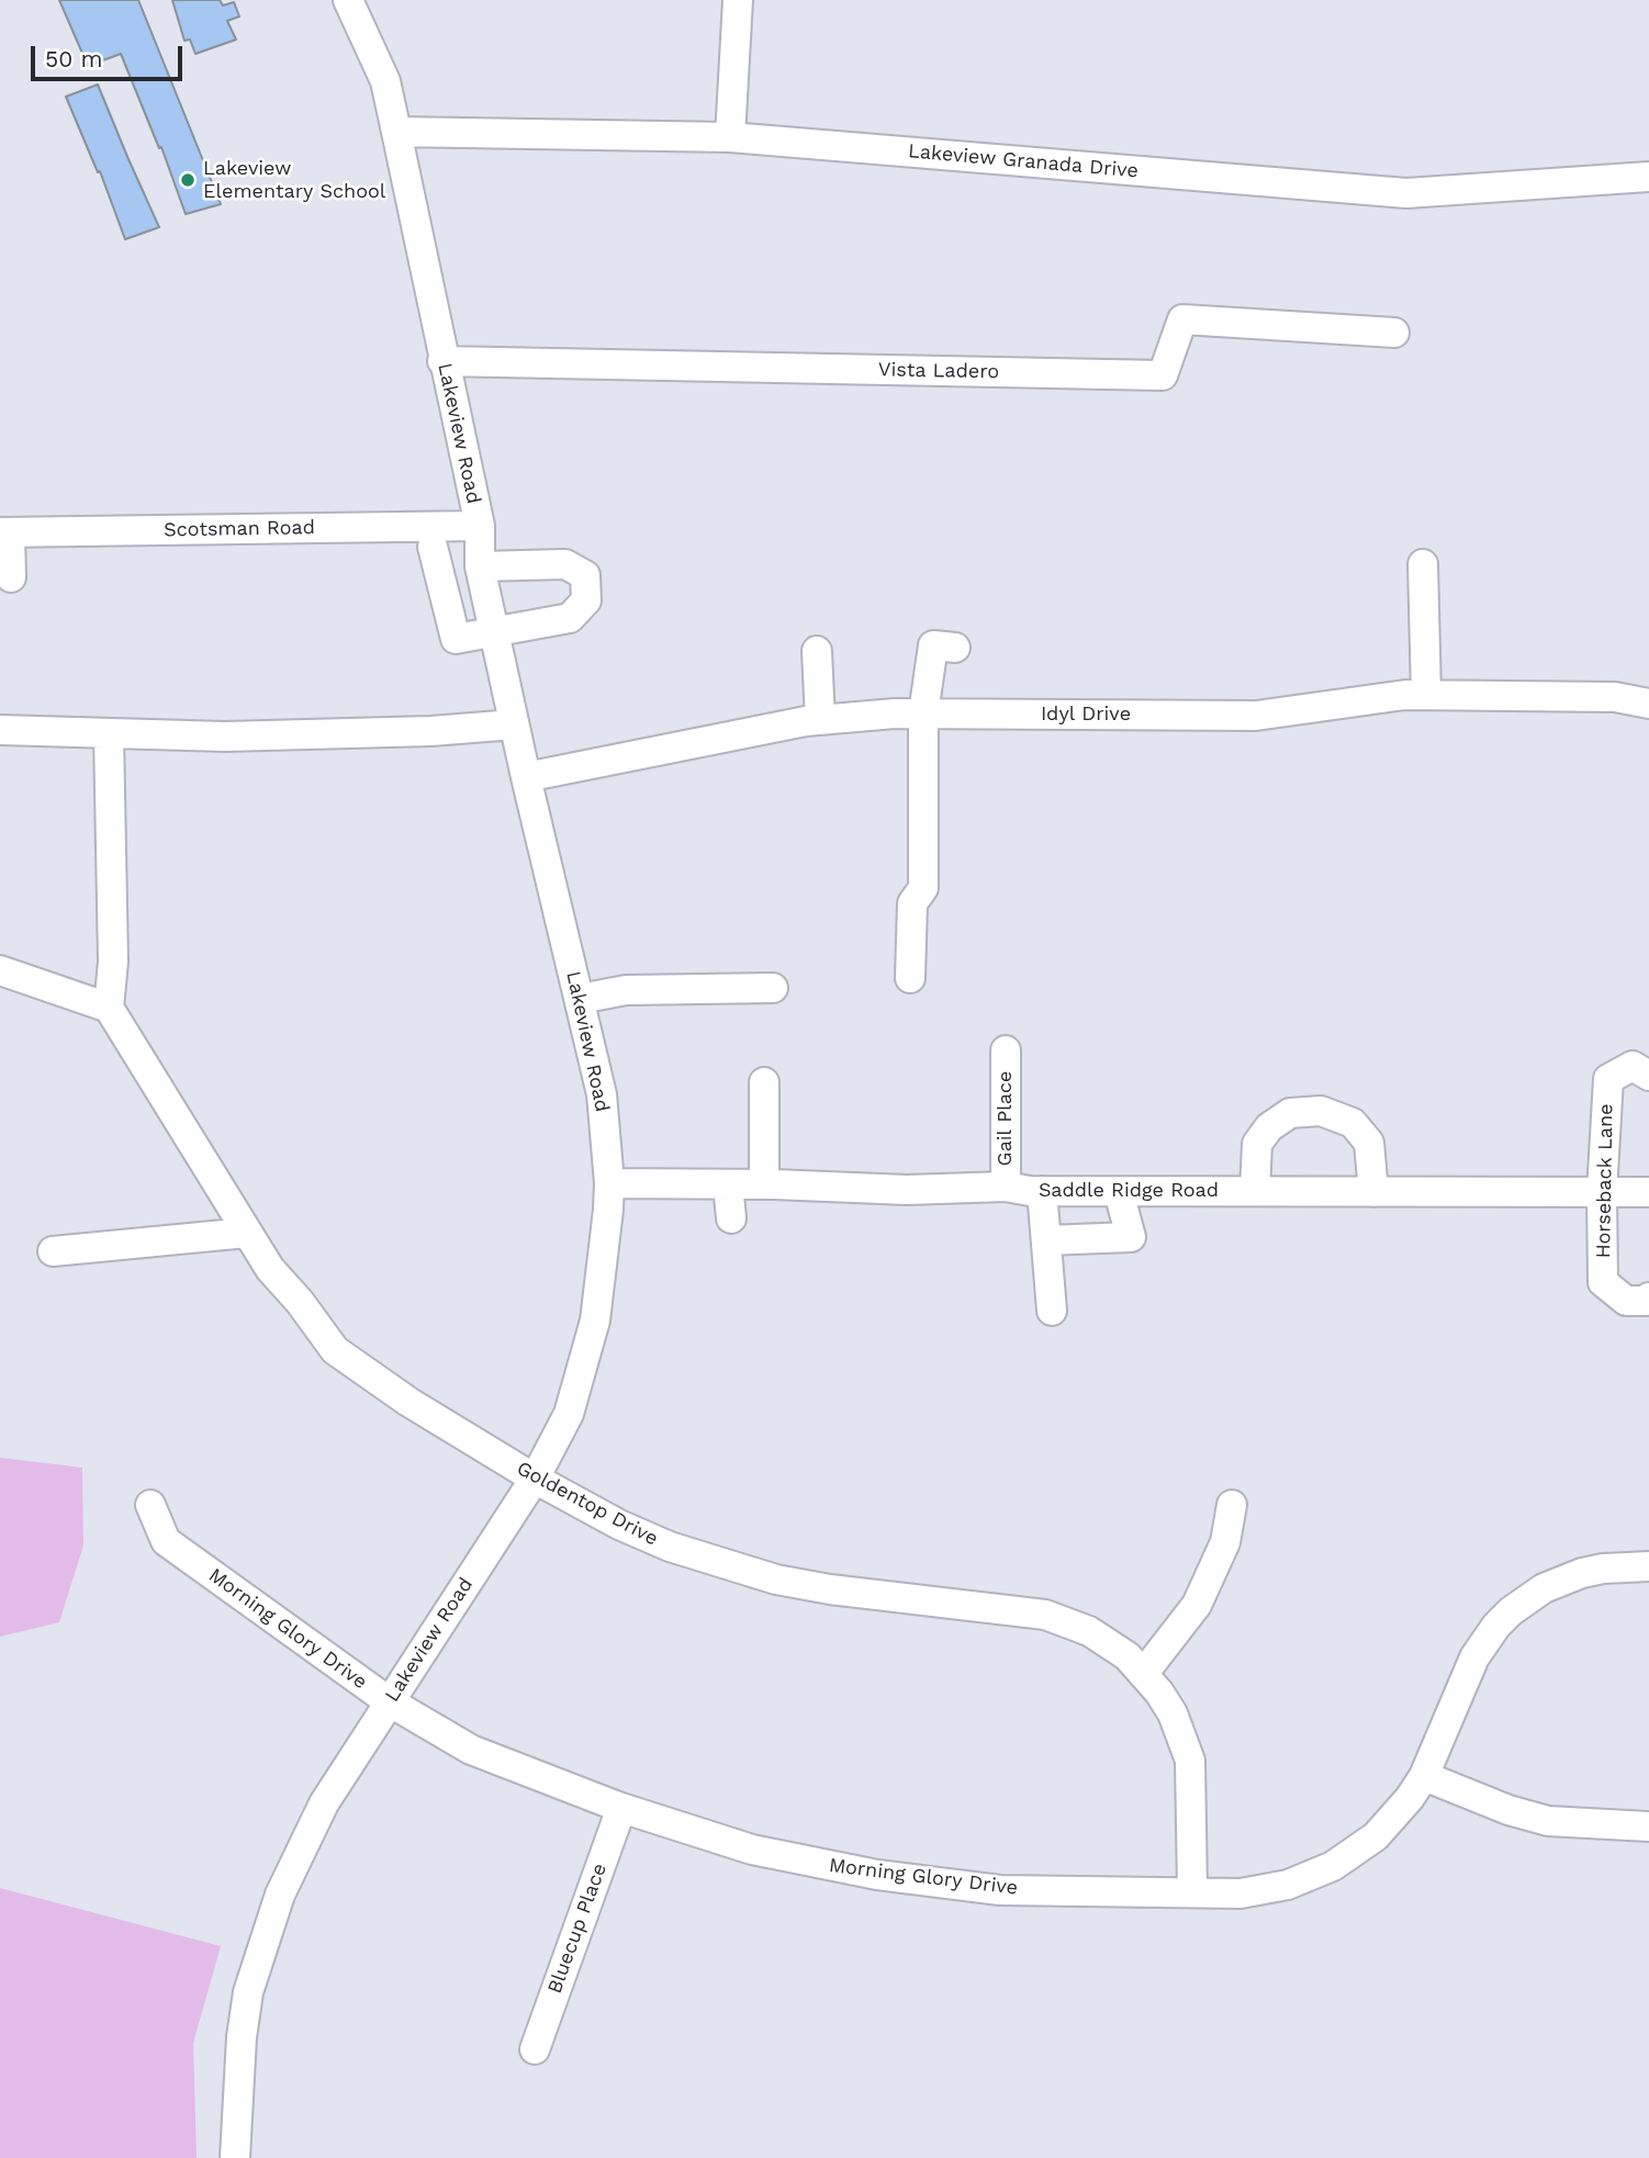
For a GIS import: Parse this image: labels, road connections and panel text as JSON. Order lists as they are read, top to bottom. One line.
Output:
{"streets":{"street":["Lakeview Granada Drive","Vista Ladero","Lakeview Road","Scotsman Road","Idyl Drive","Gail Place","Horseback Lane","Saddle Ridge Road","Goldentop Drive","Morning Glory Drive","Bluecup Place"]},"crossings":[["Lakeview Granada Drive","Lakeview Road"],["Vista Ladero","Lakeview Road"],["Lakeview Road","Scotsman Road"],["Lakeview Road","Idyl Drive"],["Lakeview Road","Saddle Ridge Road"],["Lakeview Road","Goldentop Drive"],["Lakeview Road","Morning Glory Drive"],["Gail Place","Saddle Ridge Road"],["Horseback Lane","Saddle Ridge Road"],["Goldentop Drive","Morning Glory Drive"],["Morning Glory Drive","Bluecup Place"]],"places":["Lakeview Elementary School"],"scale_bar":"50 m"}
